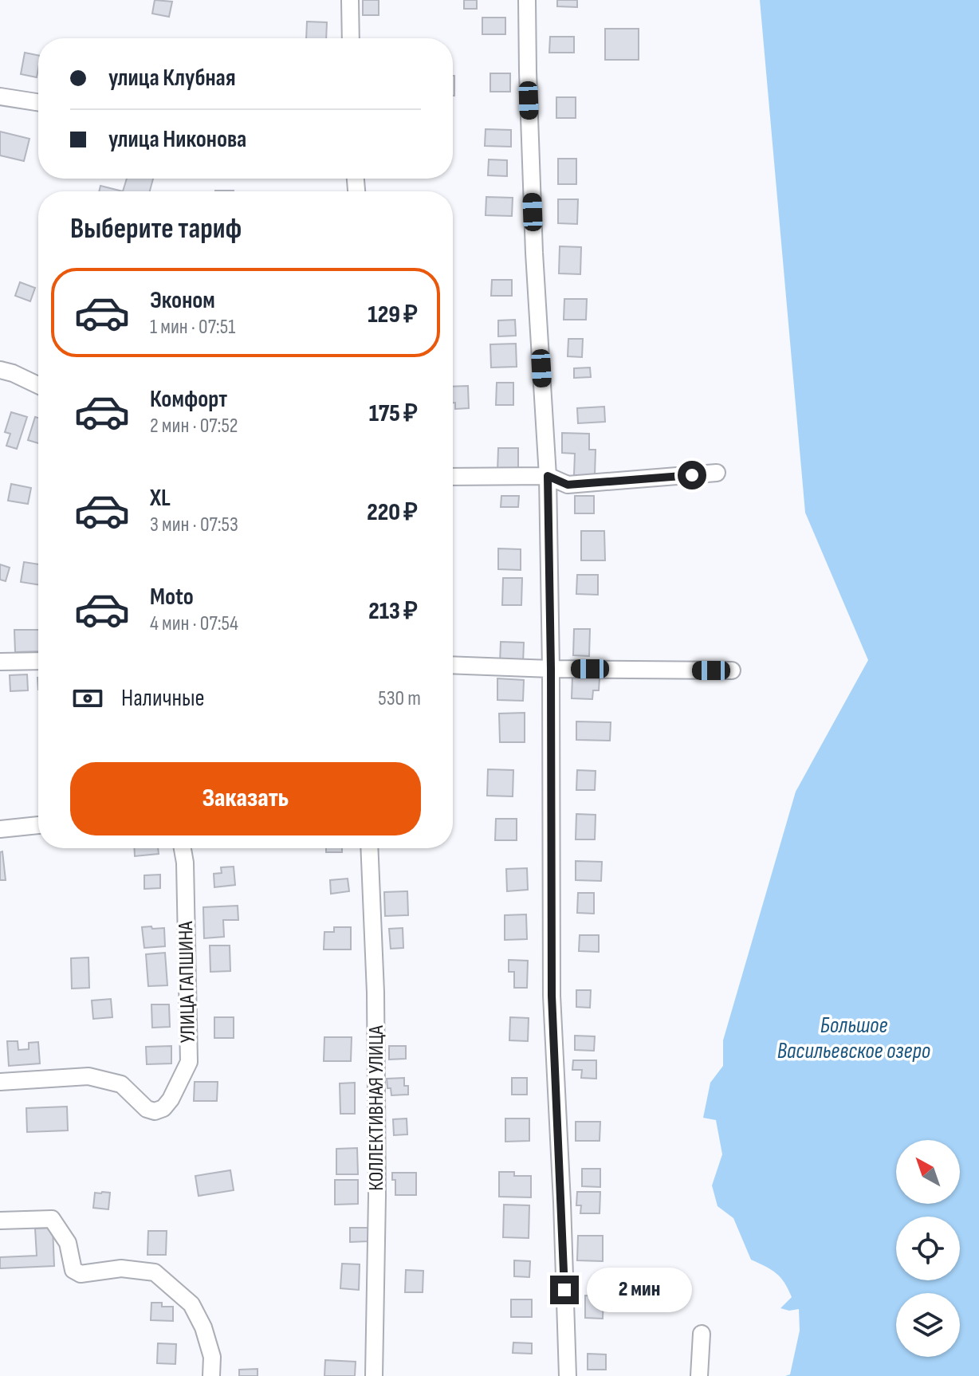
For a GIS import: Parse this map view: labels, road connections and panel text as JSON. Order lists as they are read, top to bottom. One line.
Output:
{"streets":{"street":["УЛИЦА ГАПШИНА","КОЛЛЕКТИВНАЯ УЛИЦА"]},"water":["Большое Васильевское озеро"],"north":"top left","page":{"banner":["улица Клубная","улица Никонова"],"heading":"Выберите тариф","list":[{"name":"Эконом","note":"1 мин · 07:51","value":"129 ₽"},{"name":"Комфорт","note":"2 мин · 07:52","value":"175 ₽"},{"name":"XL","note":"3 мин · 07:53","value":"220 ₽"},{"name":"Moto","note":"4 мин · 07:54","value":"213 ₽"}],"pay":["Наличные","530 m"],"buttons":"Заказать","bubble":"2 мин"}}
